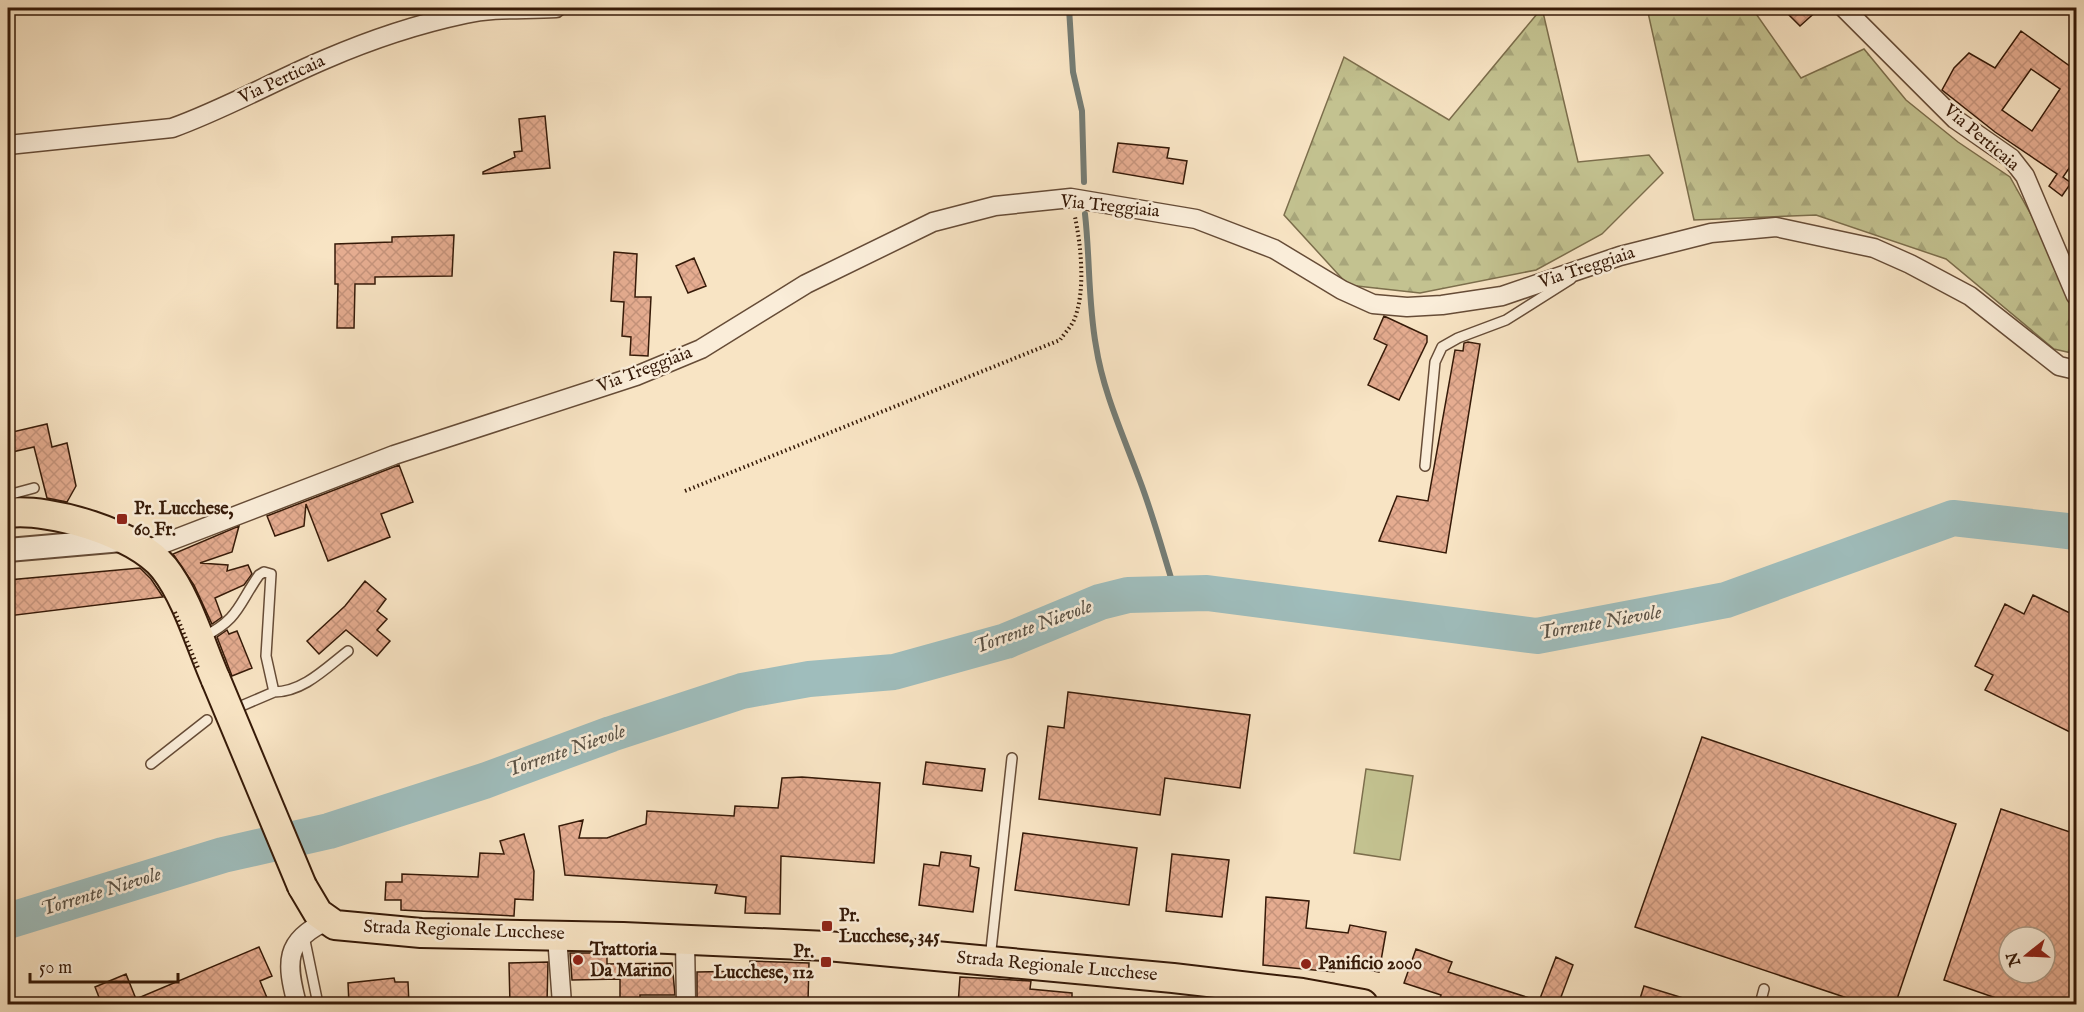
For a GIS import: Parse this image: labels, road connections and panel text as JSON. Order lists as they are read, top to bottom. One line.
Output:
{"streets":{"main road":["Strada Regionale Lucchese"],"street":["Via Perticaia","Via Treggiaia"]},"water":["Torrente Nievole"],"places":{"transit":["Pr. Lucchese, 60 Fr.","Pr. Lucchese, 345","Pr. Lucchese, 112"],"other":["Trattoria Da Marino","Panificio 2000"]},"scale_bar":"50 m","north":"left"}
